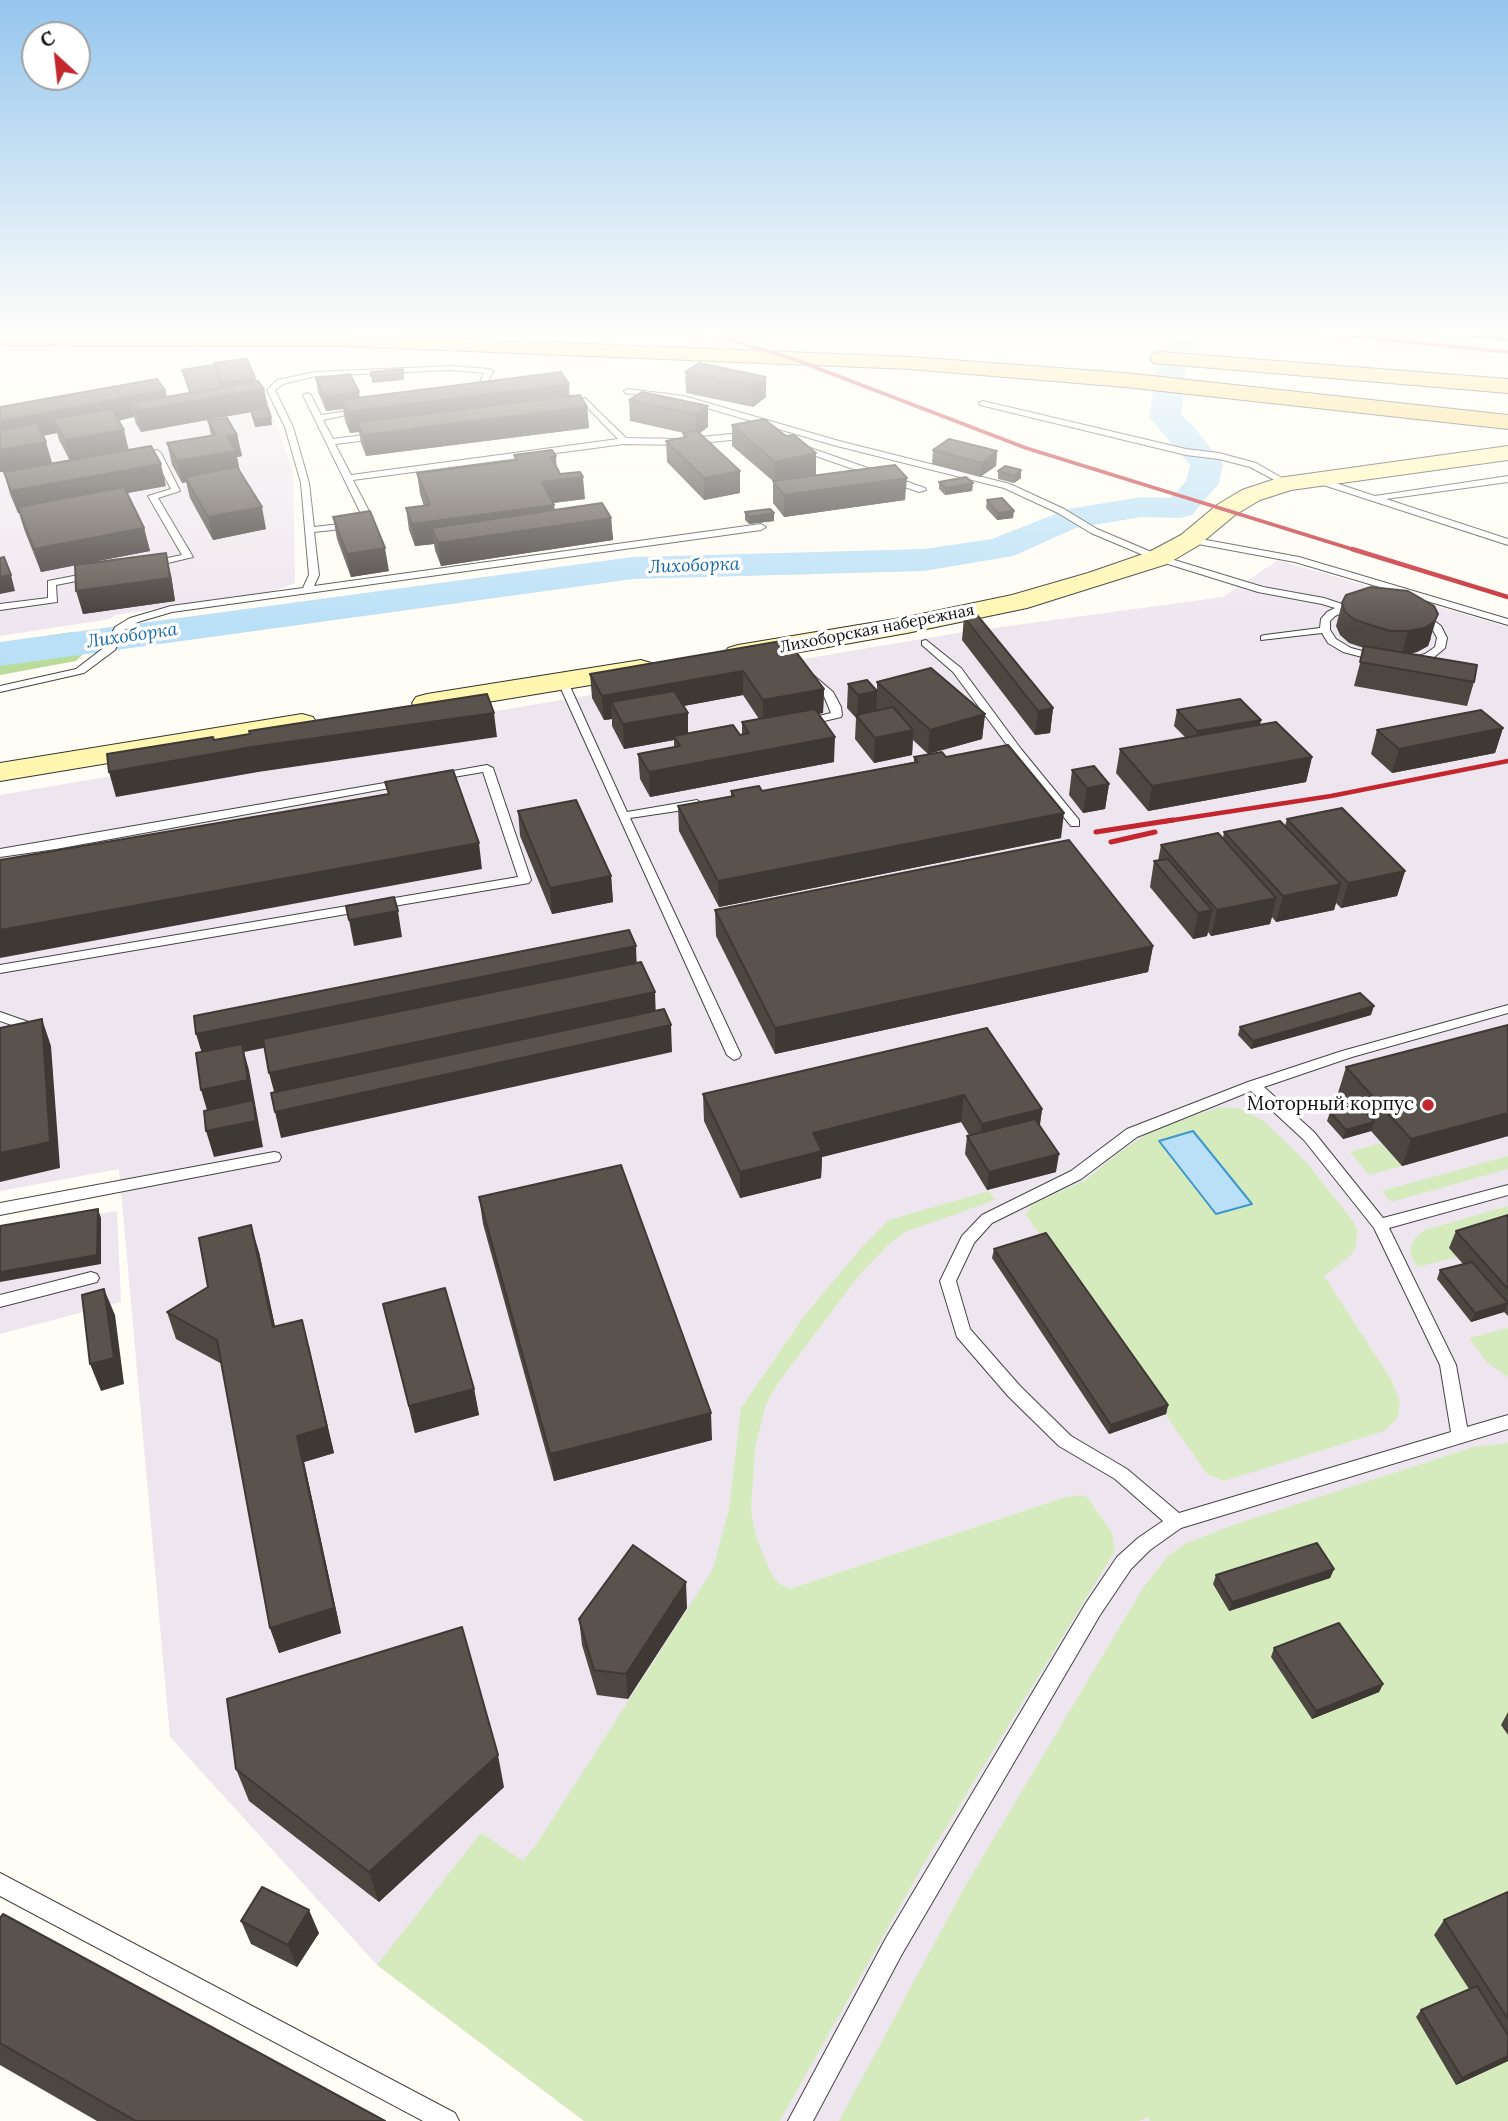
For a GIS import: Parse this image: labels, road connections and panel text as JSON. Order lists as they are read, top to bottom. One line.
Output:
{"streets":{"street":["Лихоборская набережная"]},"water":["Лихоборка"],"places":["Моторный корпус"],"north":"top left"}
